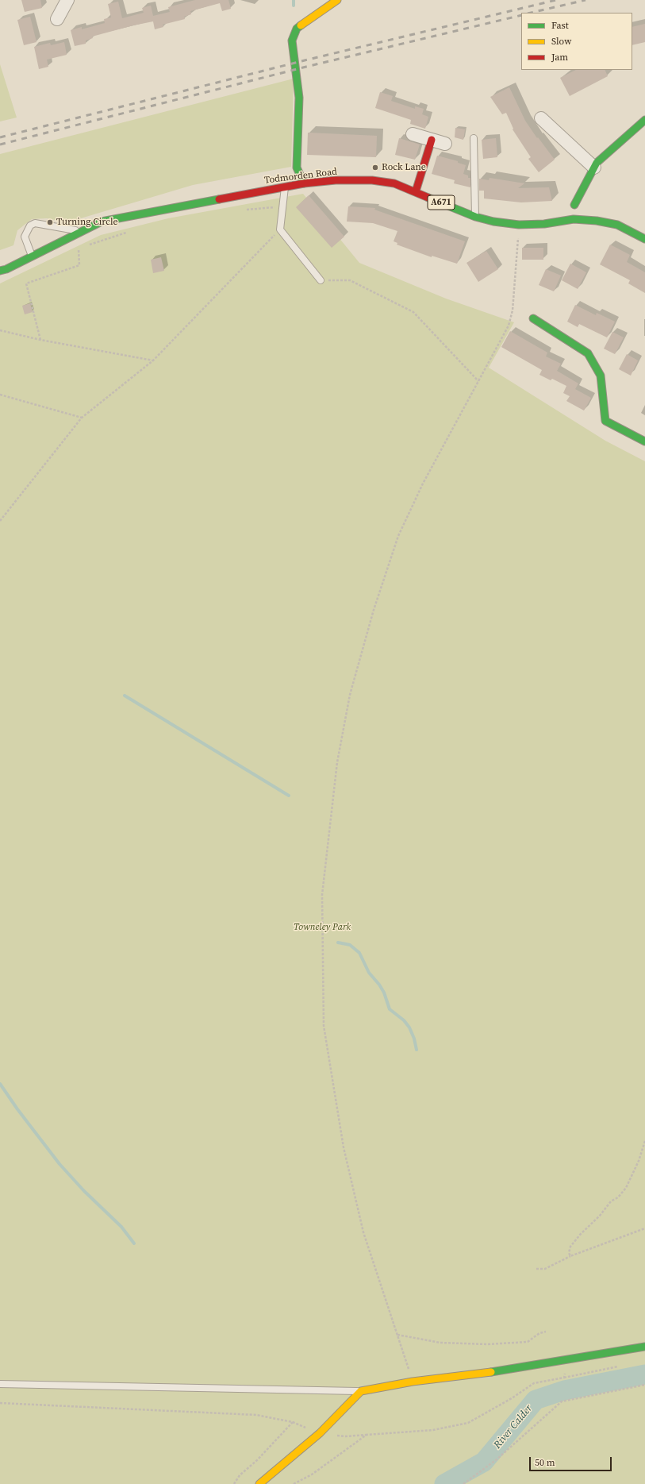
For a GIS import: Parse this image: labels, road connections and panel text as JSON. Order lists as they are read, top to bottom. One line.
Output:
{"streets":{"main road":["Todmorden Road","A671"]},"water":["River Calder"],"parks":["Towneley Park"],"places":["Rock Lane","Turning Circle"],"legend":["Fast","Slow","Jam"],"scale_bar":"50 m"}
